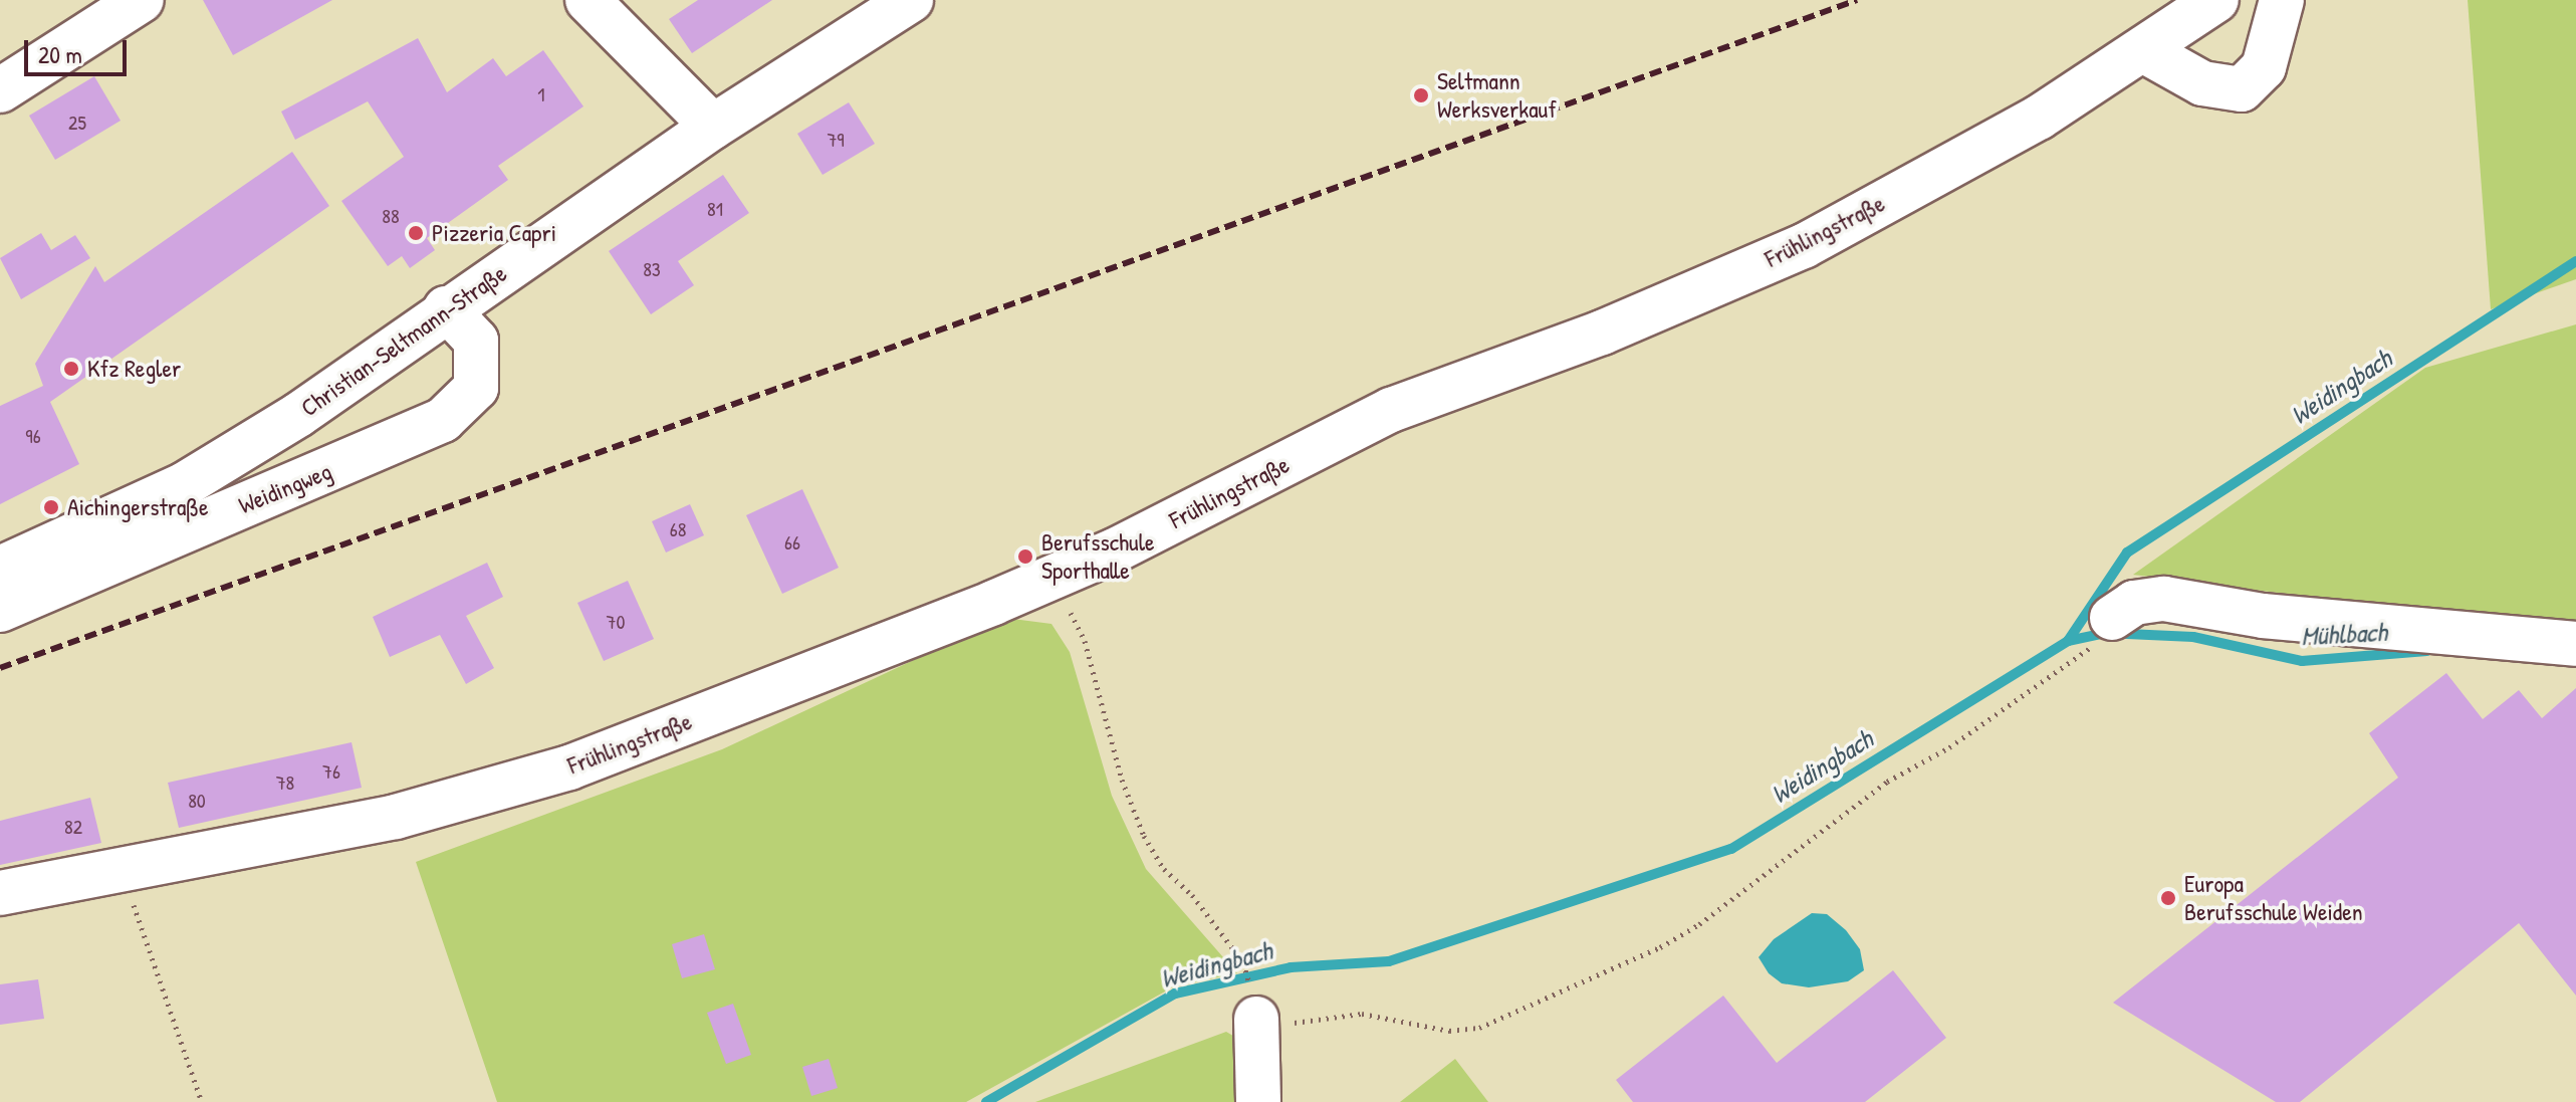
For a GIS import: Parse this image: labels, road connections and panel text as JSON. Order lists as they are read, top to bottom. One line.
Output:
{"streets":{"street":["Frühlingstraße","Christian-Seltmann-Straße","Weidingweg"]},"crossings":[["Christian-Seltmann-Straße","Weidingweg"]],"water":["Weidingbach","Mühlbach"],"places":["Seltmann Werksverkauf","Pizzeria Capri","Kfz Regler","Aichingerstraße","Berufsschule Sporthalle","Europa Berufsschule Weiden"],"house_numbers":["1","25","79","81","88","83","96","68","66","70","76","78","80","82"],"scale_bar":"20 m"}
